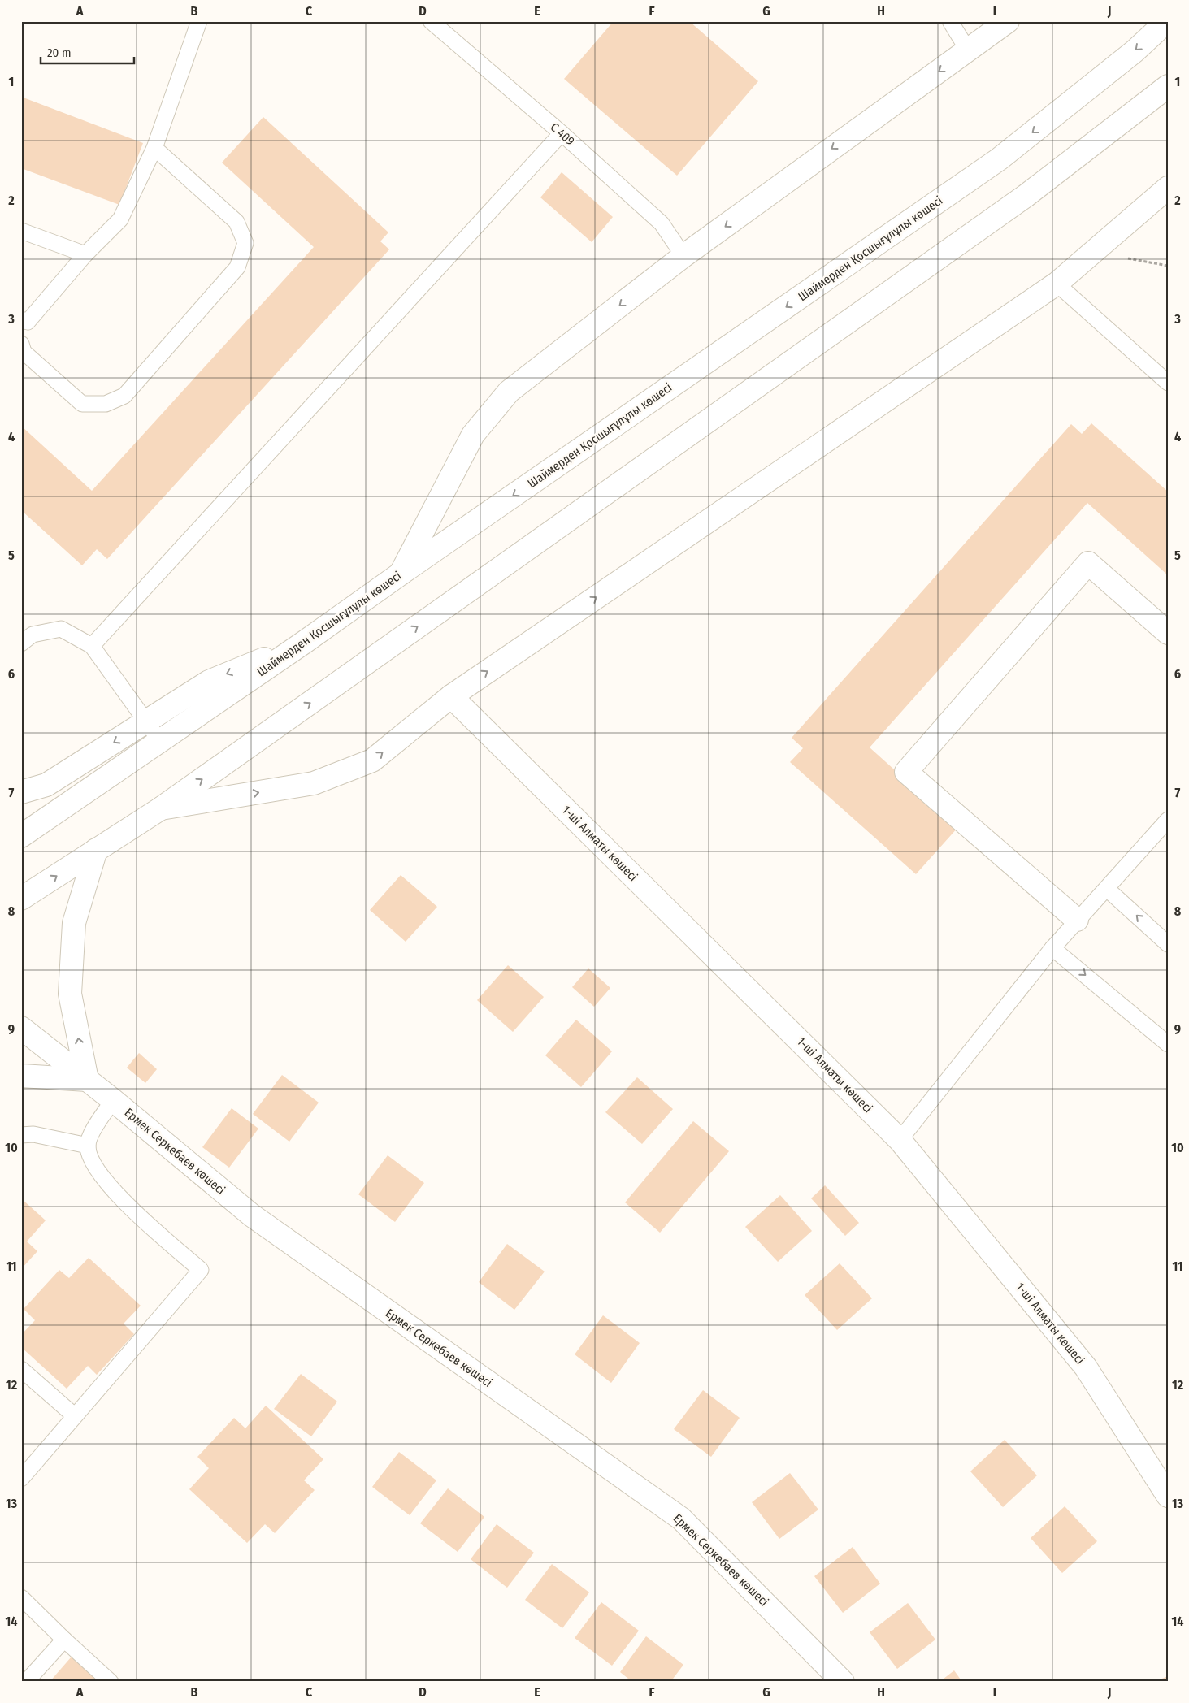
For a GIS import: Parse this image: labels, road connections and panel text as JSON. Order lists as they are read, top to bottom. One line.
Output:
{"streets":{"street":["Шаймерден Қосшығұлұлы көшесі","1-ші Алматы көшесі","Ермек Серкебаев көшесі"],"lane":["С 409"]},"scale_bar":"20 m","grid":{"columns":["A","B","C","D","E","F","G","H","I","J"],"rows":["1","2","3","4","5","6","7","8","9","10","11","12","13","14"]}}
